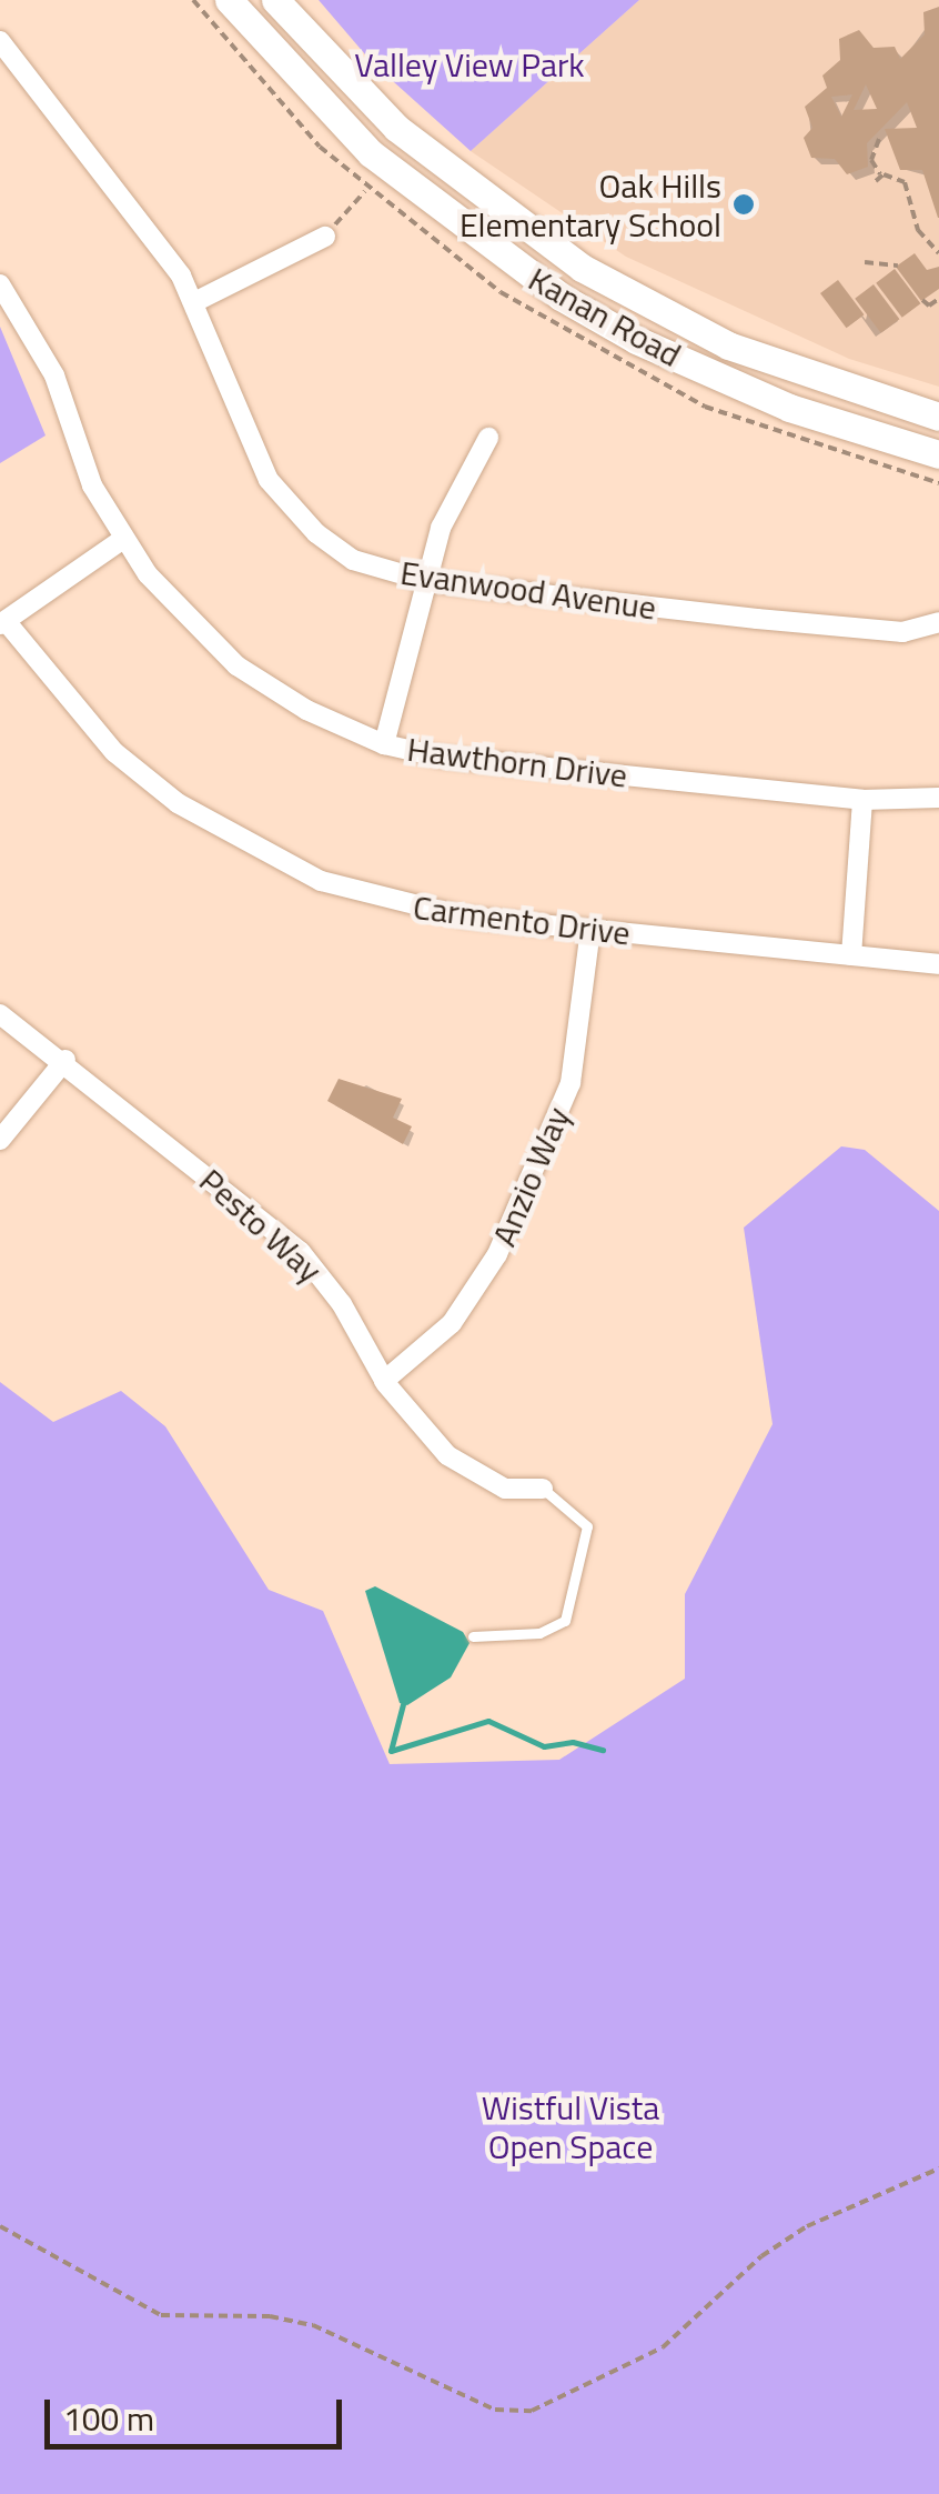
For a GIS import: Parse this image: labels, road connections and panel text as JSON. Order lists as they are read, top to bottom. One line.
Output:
{"streets":{"main road":["Kanan Road"],"street":["Evanwood Avenue","Hawthorn Drive","Carmento Drive","Anzio Way","Pesto Way"]},"crossings":[["Carmento Drive","Anzio Way"],["Anzio Way","Pesto Way"]],"parks":["Valley View Park","Wistful Vista Open Space"],"places":["Oak Hills Elementary School"],"scale_bar":"100 m"}
